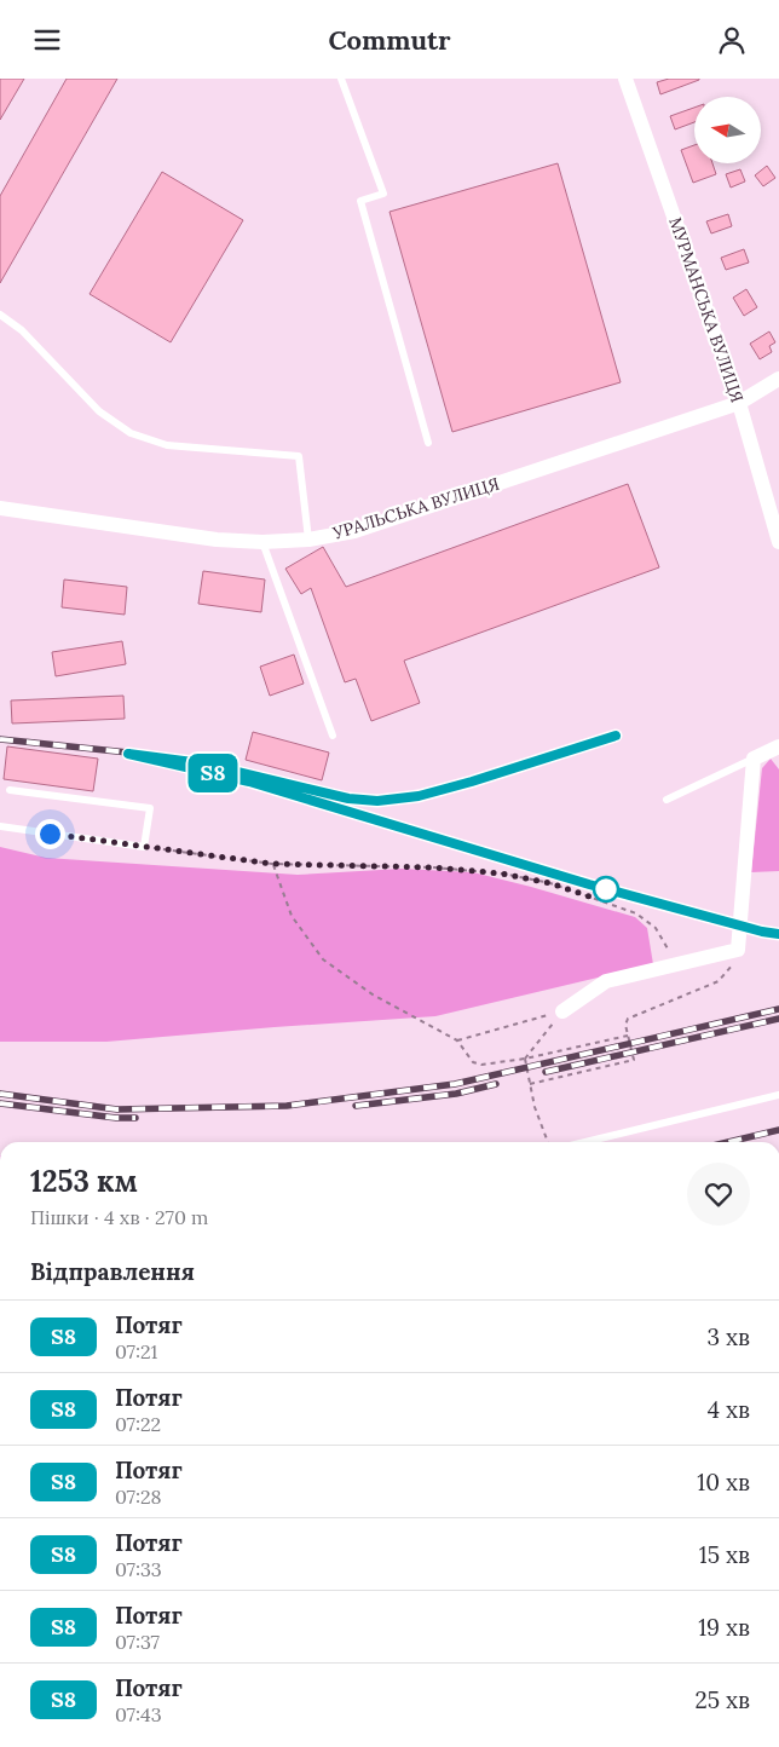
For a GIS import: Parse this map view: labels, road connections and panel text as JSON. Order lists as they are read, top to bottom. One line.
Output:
{"streets":{"street":["МУРМАНСЬКА ВУЛИЦЯ","УРАЛЬСЬКА ВУЛИЦЯ"]},"crossings":[["МУРМАНСЬКА ВУЛИЦЯ","УРАЛЬСЬКА ВУЛИЦЯ"]],"north":"left","page":{"header":"Commutr","on_map":"S8","heading":[["1253 км","Пішки · 4 хв · 270 m"],"Відправлення"],"list":[{"mark":"S8","name":"Потяг","note":"07:21","value":"3 хв"},{"mark":"S8","name":"Потяг","note":"07:22","value":"4 хв"},{"mark":"S8","name":"Потяг","note":"07:28","value":"10 хв"},{"mark":"S8","name":"Потяг","note":"07:33","value":"15 хв"},{"mark":"S8","name":"Потяг","note":"07:37","value":"19 хв"},{"mark":"S8","name":"Потяг","note":"07:43","value":"25 хв"}]}}
